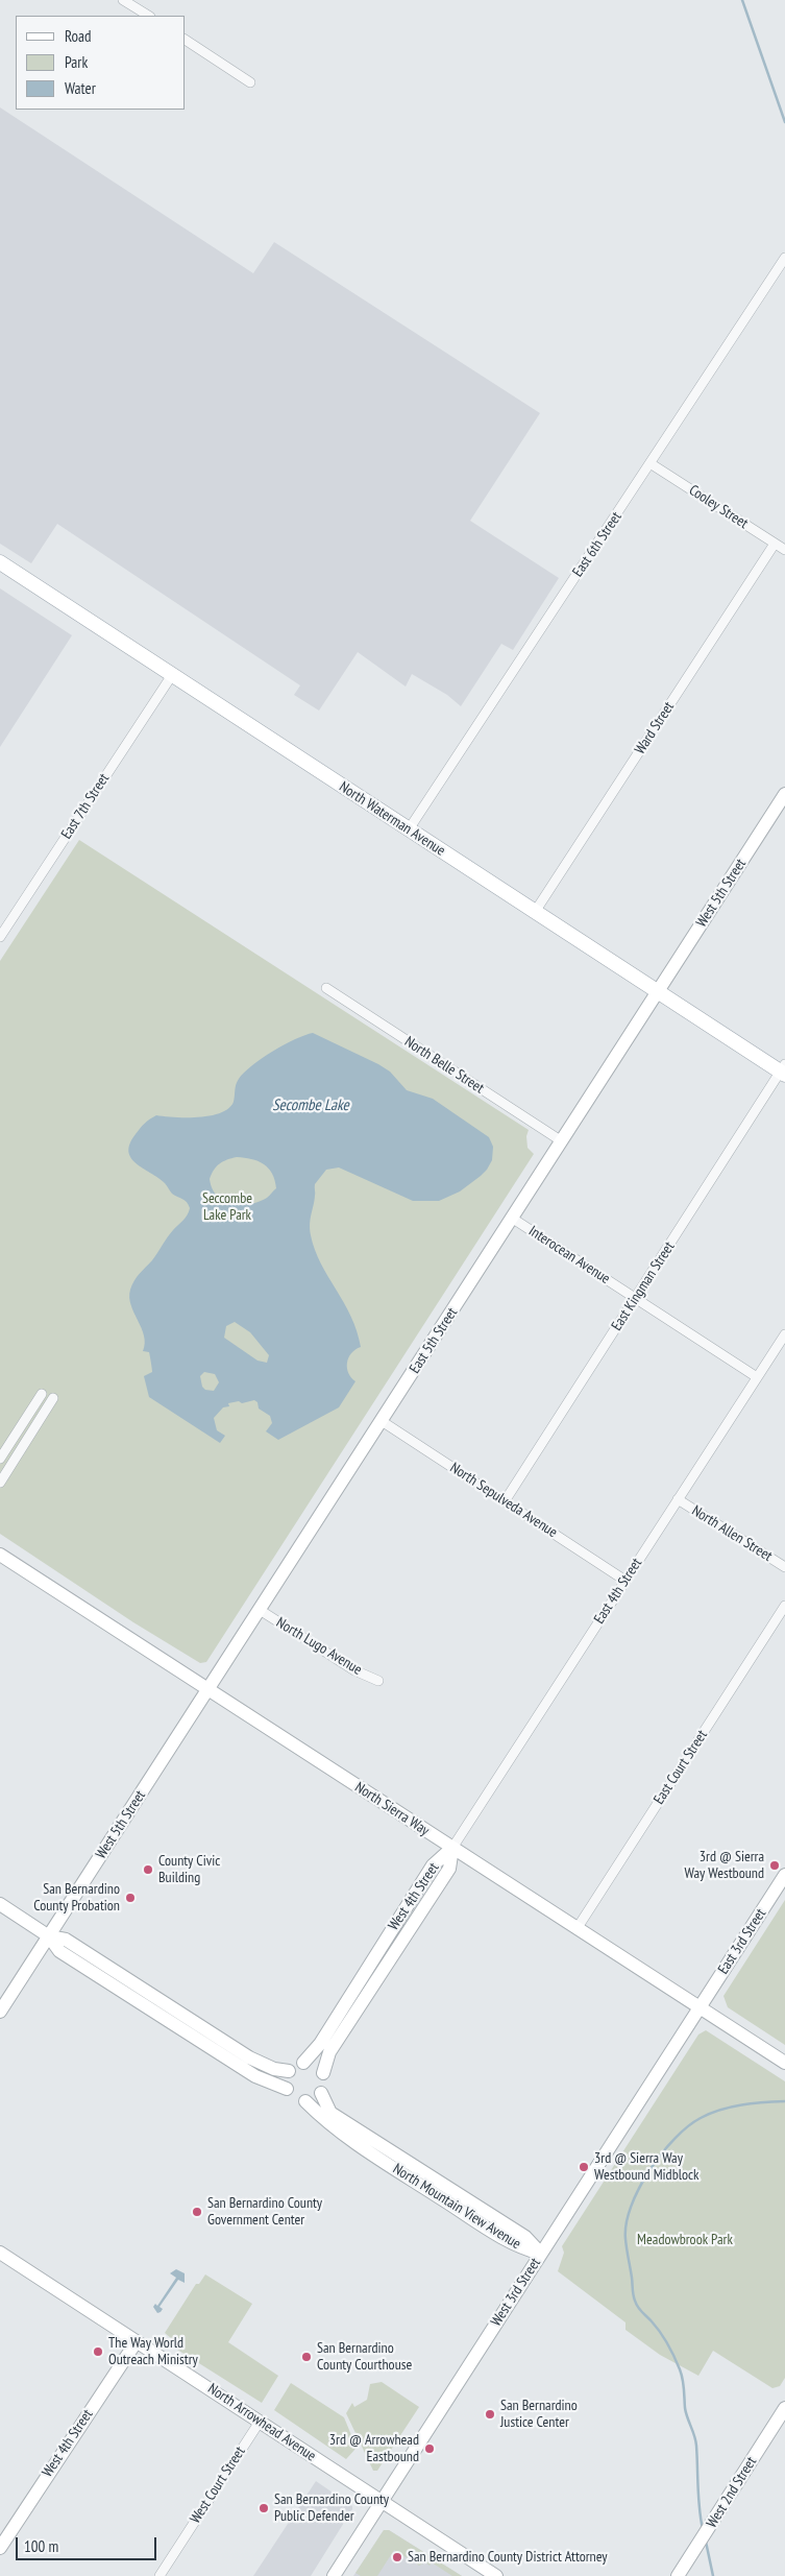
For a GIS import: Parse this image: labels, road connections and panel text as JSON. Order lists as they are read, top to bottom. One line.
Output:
{"streets":{"main road":["North Waterman Avenue"],"street":["Cooley Street","East 6th Street","Ward Street","East 7th Street","West 5th Street","North Belle Street","Interocean Avenue","East Kingman Street","East 5th Street","North Sepulveda Avenue","North Allen Street","East 4th Street","North Lugo Avenue","East Court Street","North Sierra Way","West 4th Street","East 3rd Street","North Mountain View Avenue","West 3rd Street","North Arrowhead Avenue","West Court Street","West 2nd Street"]},"crossings":[["Cooley Street","East 6th Street"],["Cooley Street","Ward Street"],["East 6th Street","North Waterman Avenue"],["Ward Street","North Waterman Avenue"],["East 7th Street","North Waterman Avenue"],["North Waterman Avenue","West 5th Street"],["North Waterman Avenue","East Kingman Street"],["North Waterman Avenue","East 5th Street"],["West 5th Street","East 5th Street"],["West 5th Street","North Sierra Way"],["North Belle Street","East 5th Street"],["Interocean Avenue","East Kingman Street"],["Interocean Avenue","East 5th Street"],["Interocean Avenue","East 4th Street"],["East Kingman Street","North Sepulveda Avenue"],["East 5th Street","North Sepulveda Avenue"],["East 5th Street","North Lugo Avenue"],["East 5th Street","North Sierra Way"],["North Sepulveda Avenue","East 4th Street"],["North Allen Street","East 4th Street"],["East 4th Street","North Sierra Way"],["East 4th Street","West 4th Street"],["East Court Street","North Sierra Way"],["North Sierra Way","West 4th Street"],["North Sierra Way","East 3rd Street"],["North Sierra Way","West 3rd Street"],["West 4th Street","North Mountain View Avenue"],["West 4th Street","North Arrowhead Avenue"],["East 3rd Street","West 3rd Street"],["North Mountain View Avenue","West 3rd Street"],["West 3rd Street","North Arrowhead Avenue"],["North Arrowhead Avenue","West Court Street"]],"water":["Secombe Lake"],"parks":["Seccombe Lake Park","Meadowbrook Park"],"places":["3rd @ Sierra Way Westbound","County Civic Building","San Bernardino County Probation","3rd @ Sierra Way Westbound Midblock","San Bernardino County Government Center","The Way World Outreach Ministry","San Bernardino County Courthouse","San Bernardino Justice Center","3rd @ Arrowhead Eastbound","San Bernardino County Public Defender","San Bernardino County District Attorney"],"legend":["Road","Park","Water"],"scale_bar":"100 m"}
